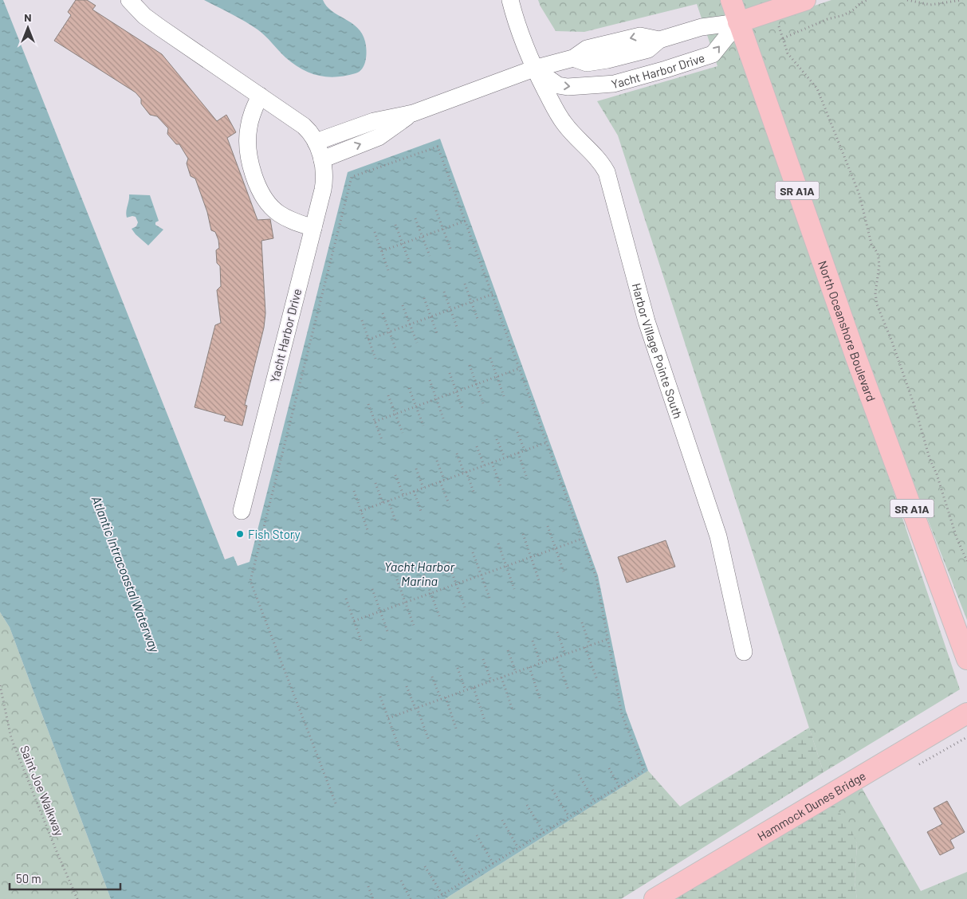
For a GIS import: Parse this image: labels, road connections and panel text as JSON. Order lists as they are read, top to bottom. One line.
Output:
{"streets":{"main road":["SR A1A","North Oceanshore Boulevard","Hammock Dunes Bridge"],"street":["Yacht Harbor Drive","Harbor Village Pointe South"],"path":["Saint Joe Walkway"]},"crossings":[["Yacht Harbor Drive","North Oceanshore Boulevard"],["Yacht Harbor Drive","Harbor Village Pointe South"]],"water":["Yacht Harbor Marina","Atlantic Intracoastal Waterway"],"places":["Fish Story"],"scale_bar":"50 m","north":"top"}
